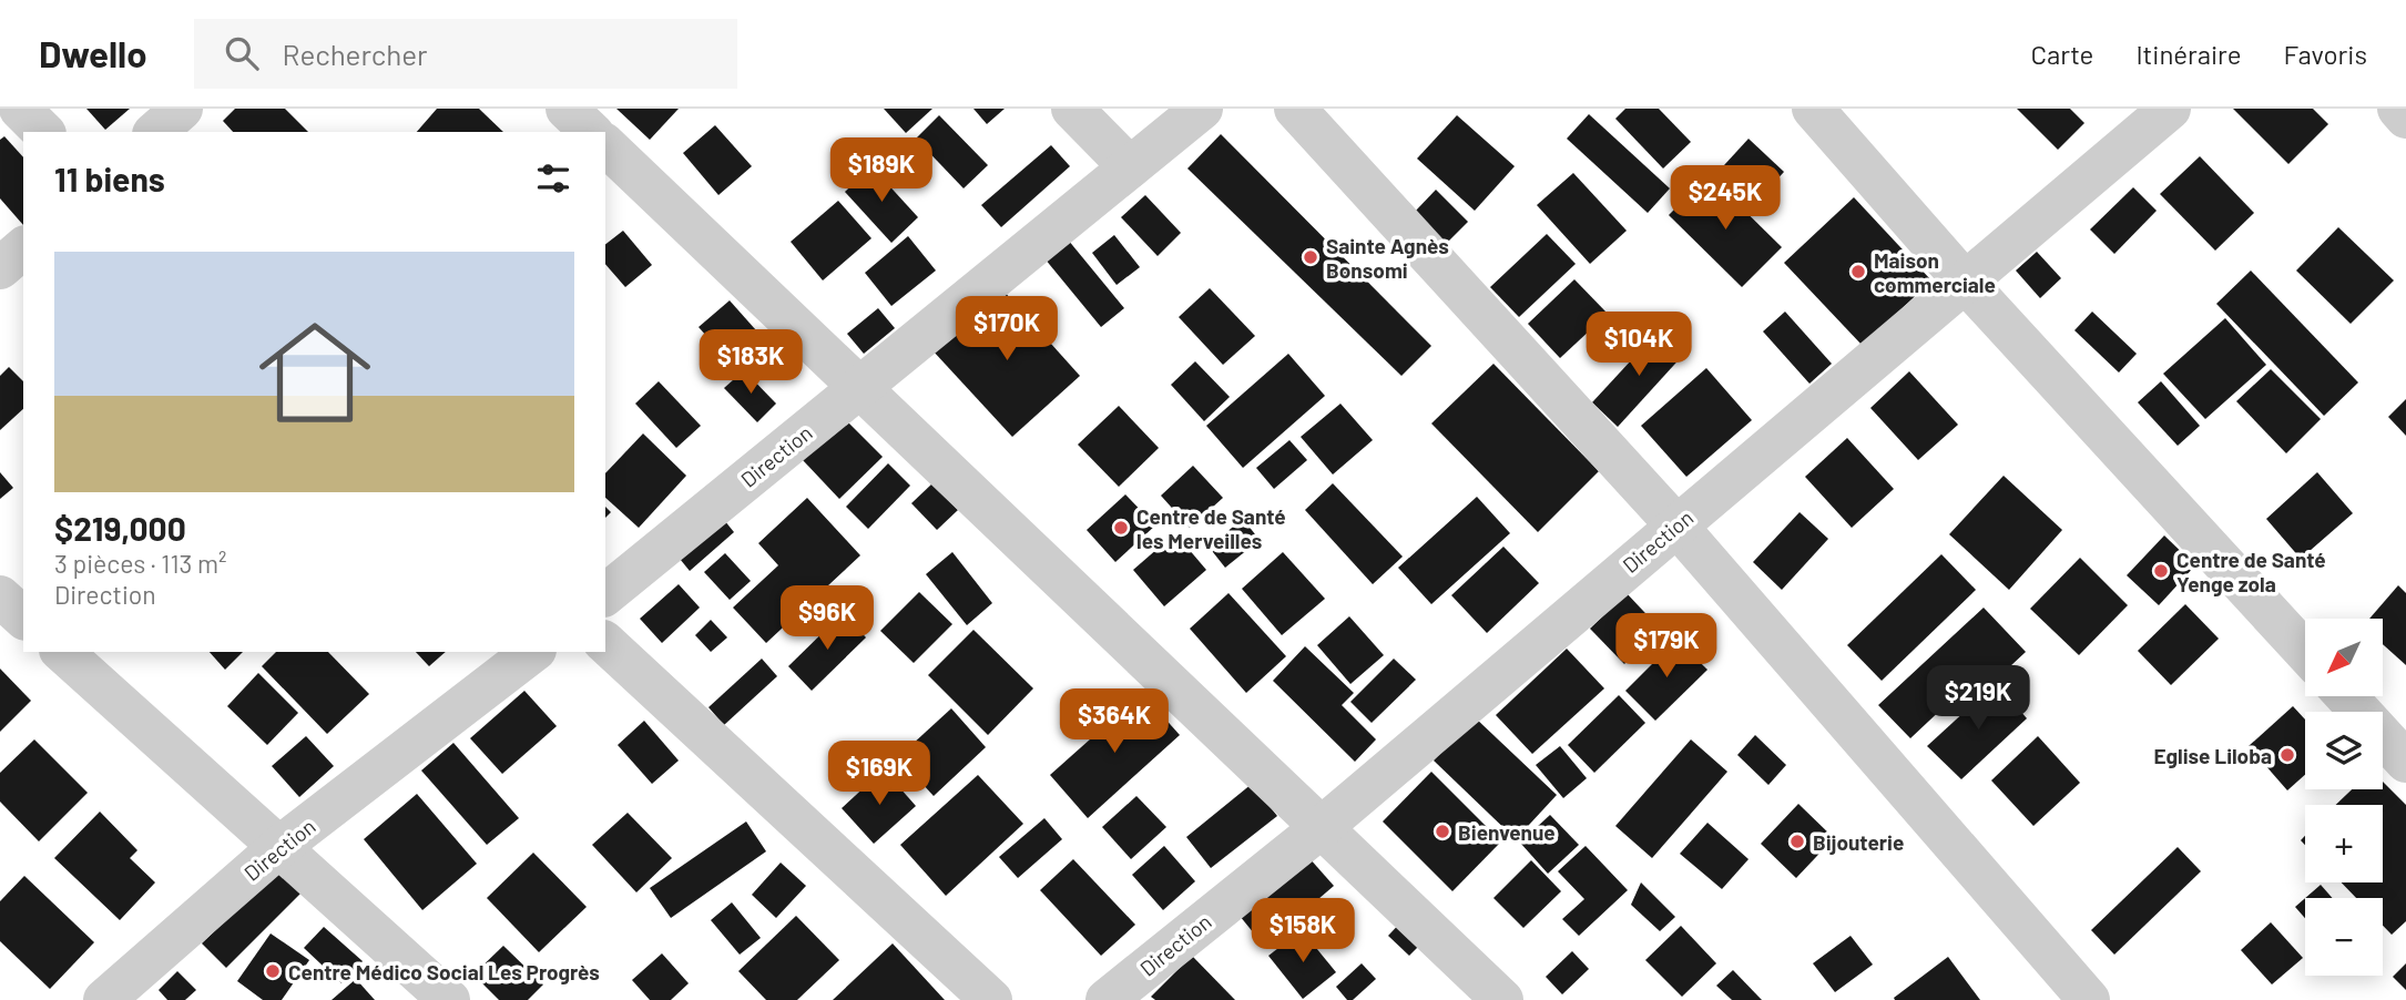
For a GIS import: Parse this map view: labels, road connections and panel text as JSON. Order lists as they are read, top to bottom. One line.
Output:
{"streets":{"street":["Direction"]},"places":["Sainte Agnès Bonsomi","Maison commerciale","Centre de Santé les Merveilles","Centre de Santé Yenge zola","Eglise Liloba","Bienvenue","Bijouterie","Centre Médico Social Les Progrès"],"north":"bottom left","page":{"header":"Dwello","search":"Rechercher","nav":["Carte","Itinéraire","Favoris"],"heading":"11 biens","price":["$189K","$245K","$170K","$104K","$183K","$96K","$179K","$219K","$364K","$169K","$158K"],"list":[{"name":"$219,000","note":"3 pièces · 113 m² · Direction"}],"map_buttons":["+","−"]}}
